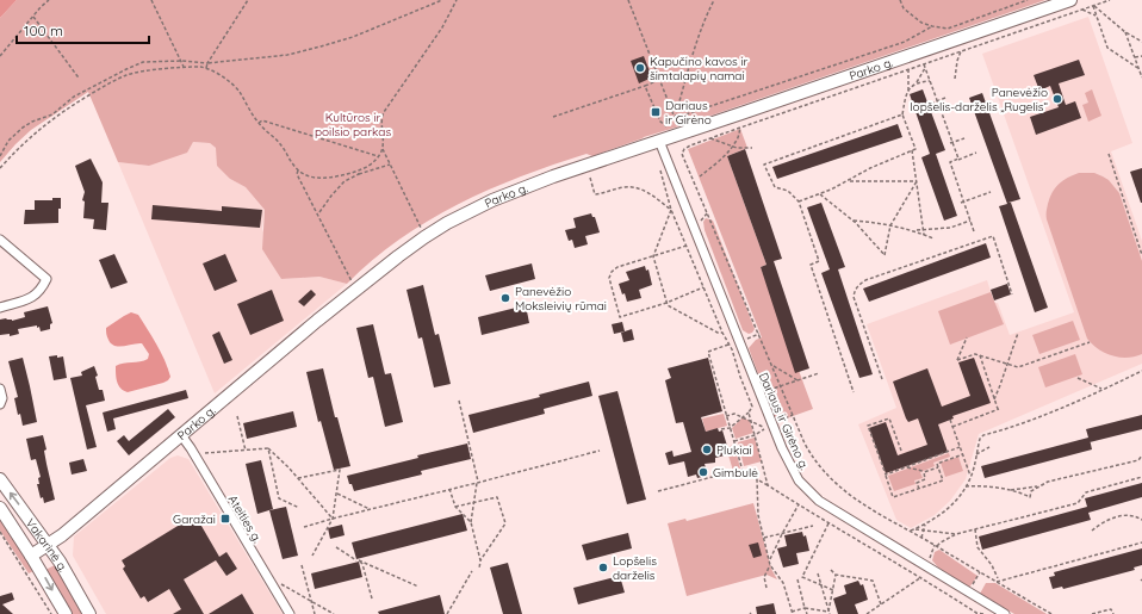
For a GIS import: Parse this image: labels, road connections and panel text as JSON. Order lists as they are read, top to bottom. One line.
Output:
{"streets":{"main road":["Parko g.","Vakarinė g."],"street":["Dariaus ir Girėno g.","Ateities g."]},"crossings":[["Parko g.","Dariaus ir Girėno g."],["Parko g.","Ateities g."],["Parko g.","Vakarinė g."]],"parks":["Kultūros ir poilsio parkas"],"places":{"other":["Kapučino kavos ir šimtalapių namai","Panevėžio lopšelis-darželis „Rugelis“","Panevėžio Moksleivių rūmai","Plukiai","Gimbulė","Lopšelis darželis"],"transit":["Dariaus ir Girėno","Garažai"]},"scale_bar":"100 m"}
